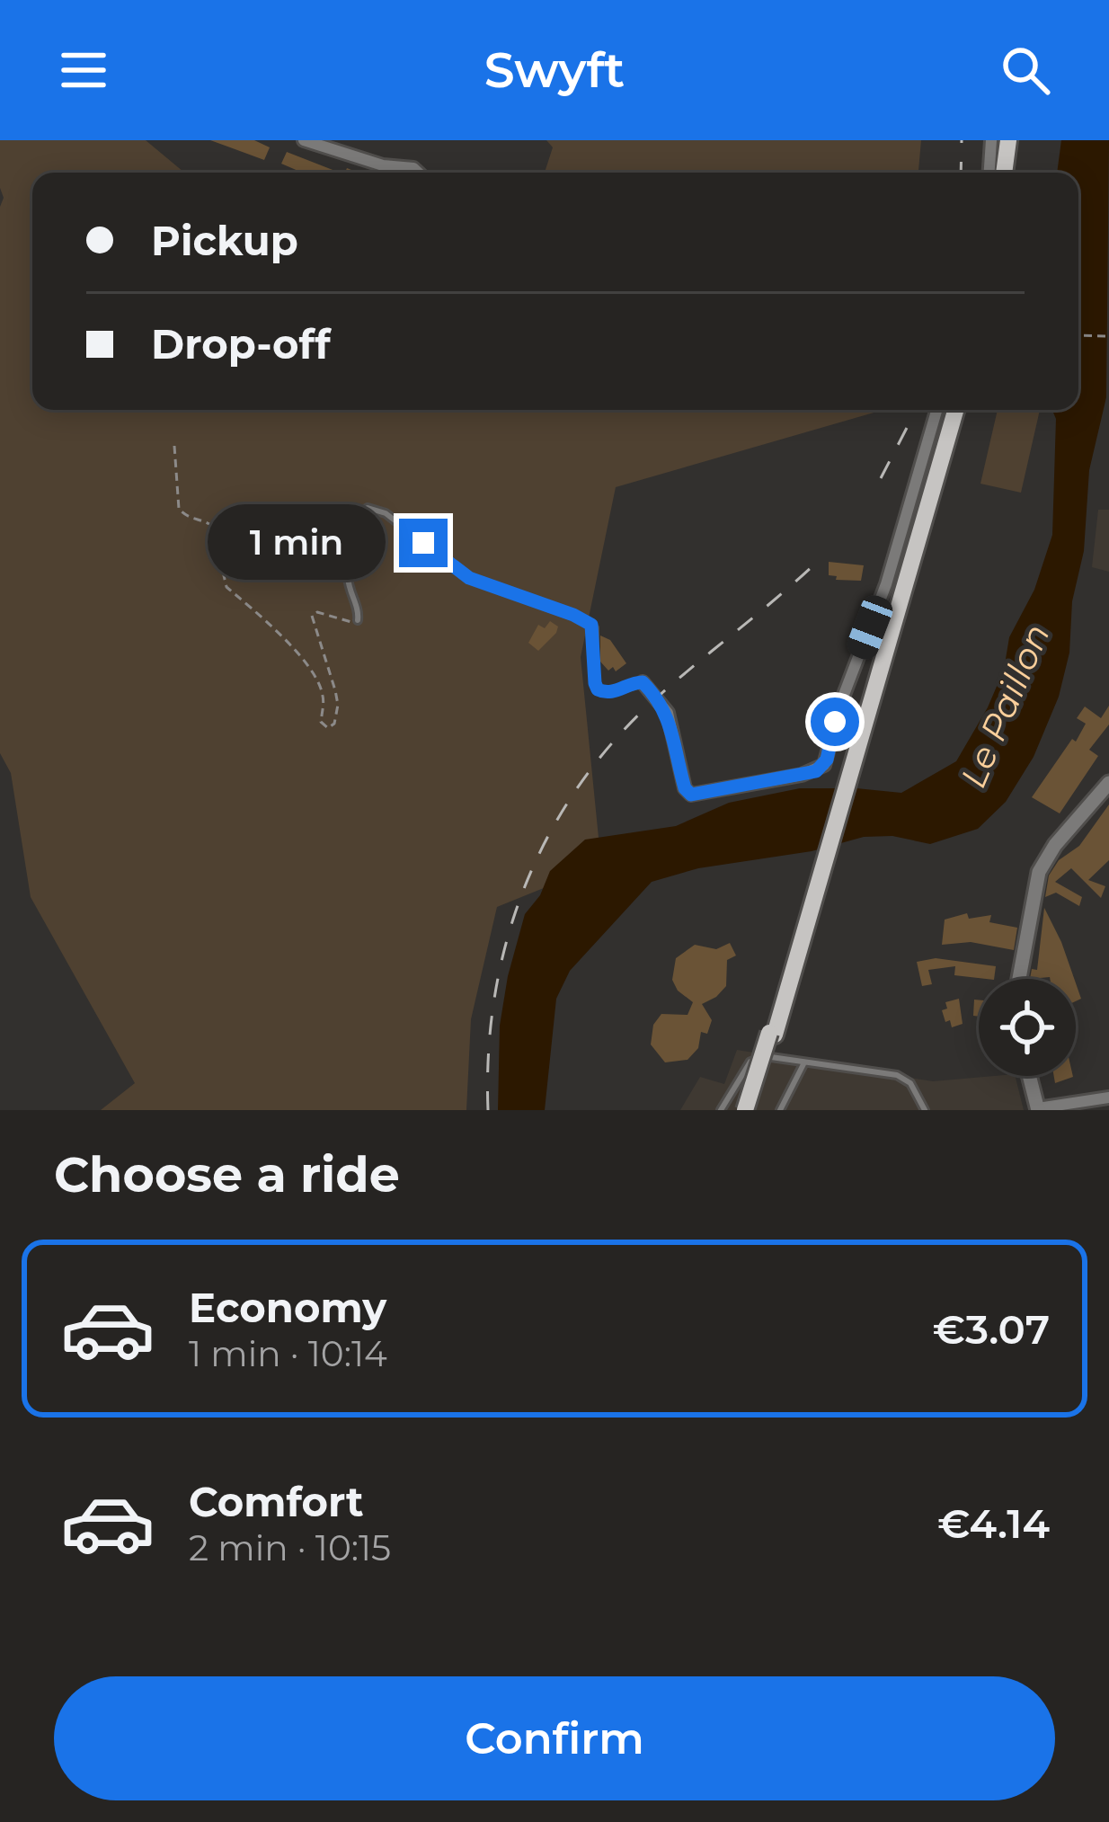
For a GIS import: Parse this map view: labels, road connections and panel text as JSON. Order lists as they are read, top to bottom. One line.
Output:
{"water":["Le Paillon"],"page":{"header":"Swyft","banner":["Pickup","Drop-off"],"bubble":"1 min","heading":"Choose a ride","list":[{"name":"Economy","note":"1 min · 10:14","value":"€3.07"},{"name":"Comfort","note":"2 min · 10:15","value":"€4.14"}],"buttons":"Confirm"}}
